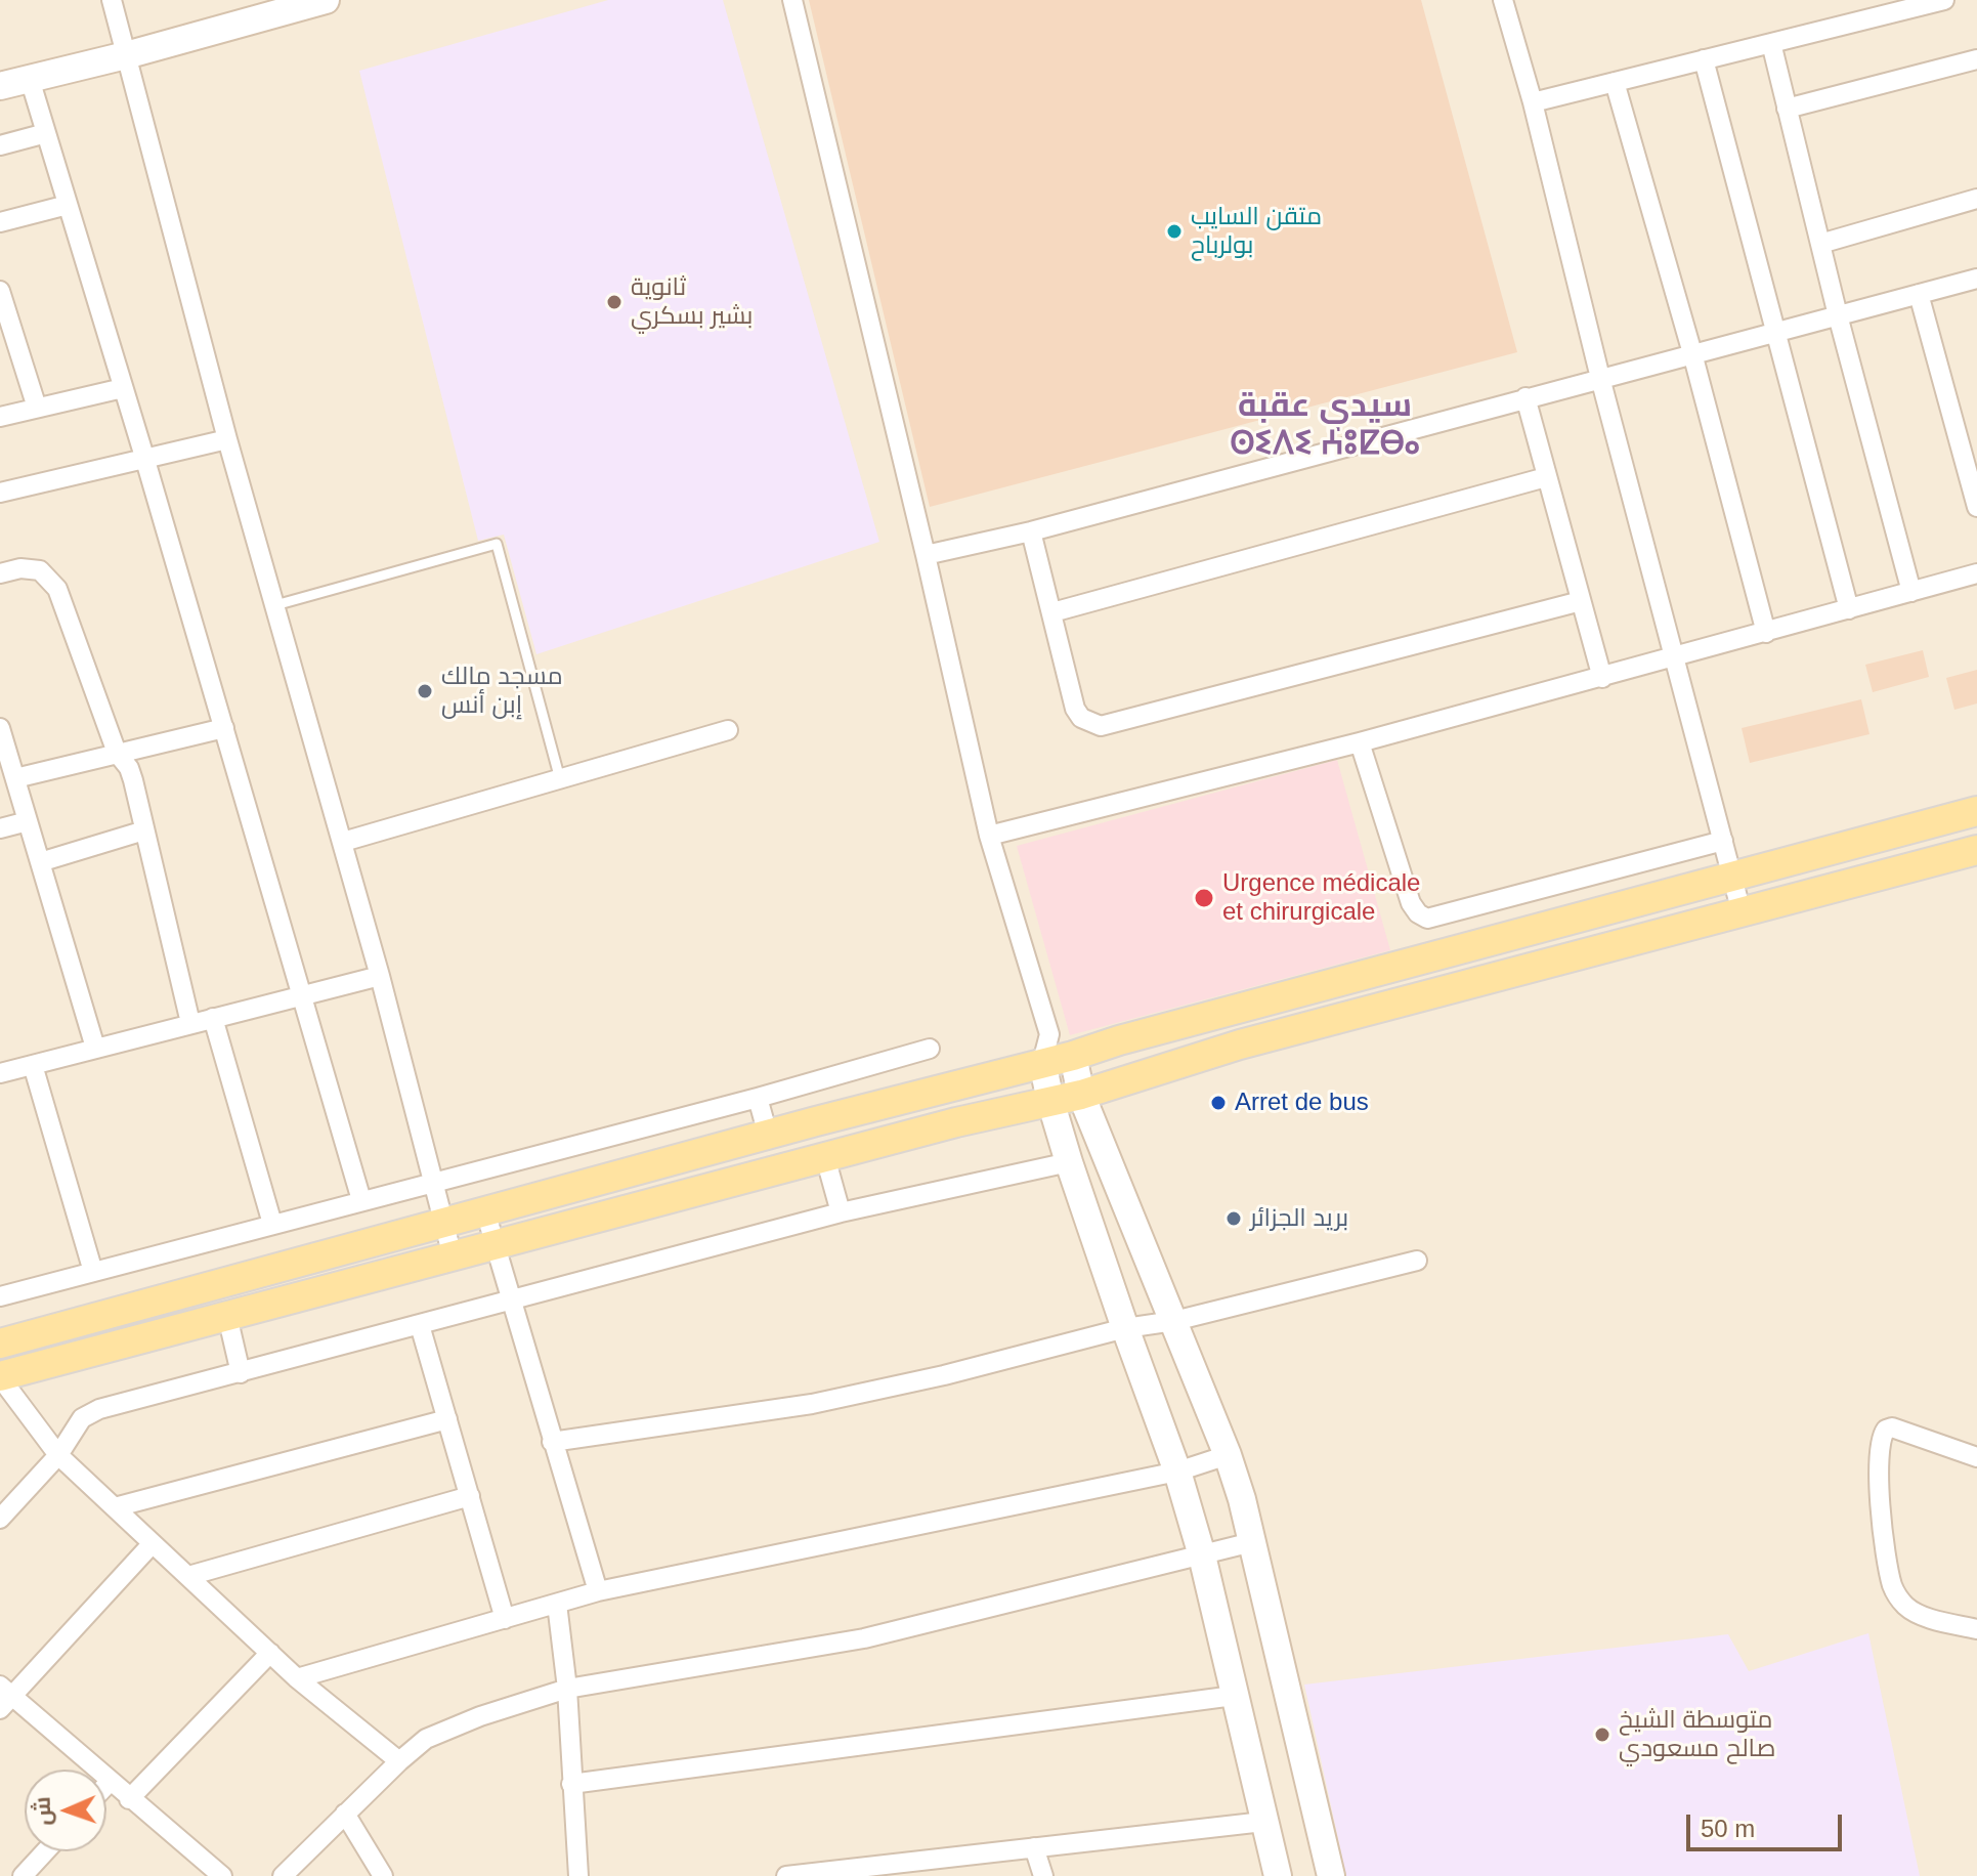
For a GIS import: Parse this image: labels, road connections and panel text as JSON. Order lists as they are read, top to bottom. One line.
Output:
{"districts":["سيدي عقبة ⵙⵉⴷⵉ ⵄⵓⵇⴱⴰ"],"places":["متقن السايب بولرباح","ثانوية بشير بسكري","مسجد مالك إبن أنس","Urgence médicale et chirurgicale","Arret de bus","بريد الجزائر","متوسطة الشيخ صالح مسعودي"],"scale_bar":"50 m","north":"left"}
